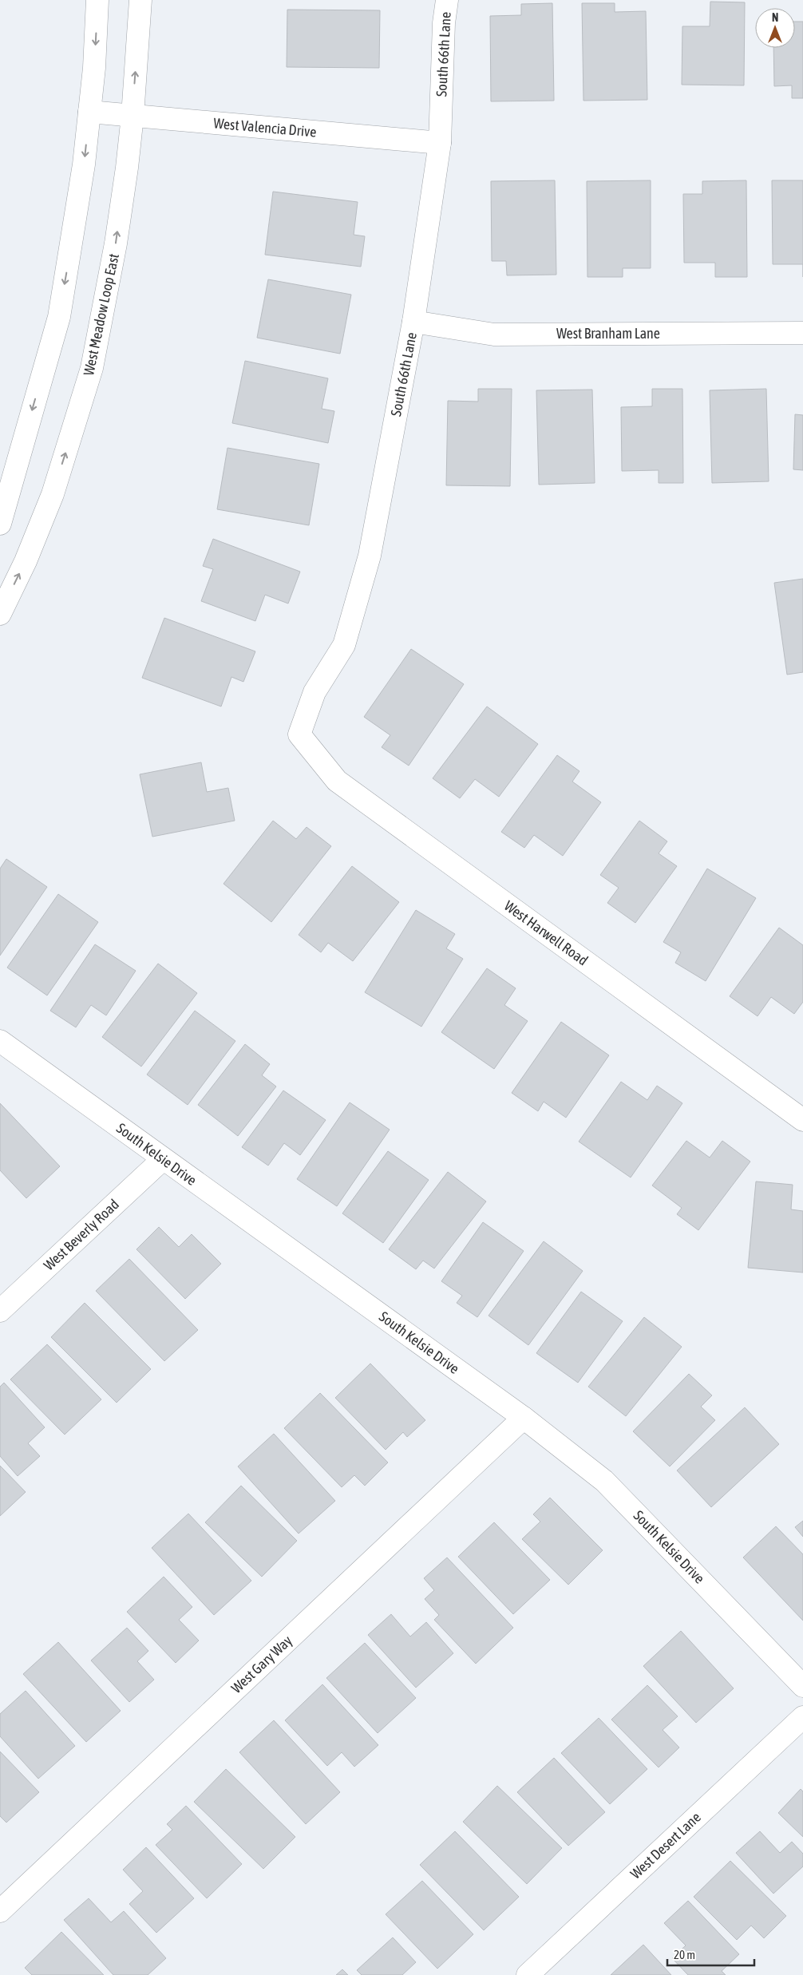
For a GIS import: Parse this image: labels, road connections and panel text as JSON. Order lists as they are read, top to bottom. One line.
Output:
{"streets":{"street":["South 66th Lane","West Valencia Drive","West Meadow Loop East","West Branham Lane","West Harwell Road","South Kelsie Drive","West Beverly Road","West Gary Way","West Desert Lane"]},"crossings":[["South 66th Lane","West Valencia Drive"],["South 66th Lane","West Branham Lane"],["South 66th Lane","West Harwell Road"],["West Valencia Drive","West Meadow Loop East"],["South Kelsie Drive","West Beverly Road"],["South Kelsie Drive","West Gary Way"]],"scale_bar":"20 m","north":"top"}
